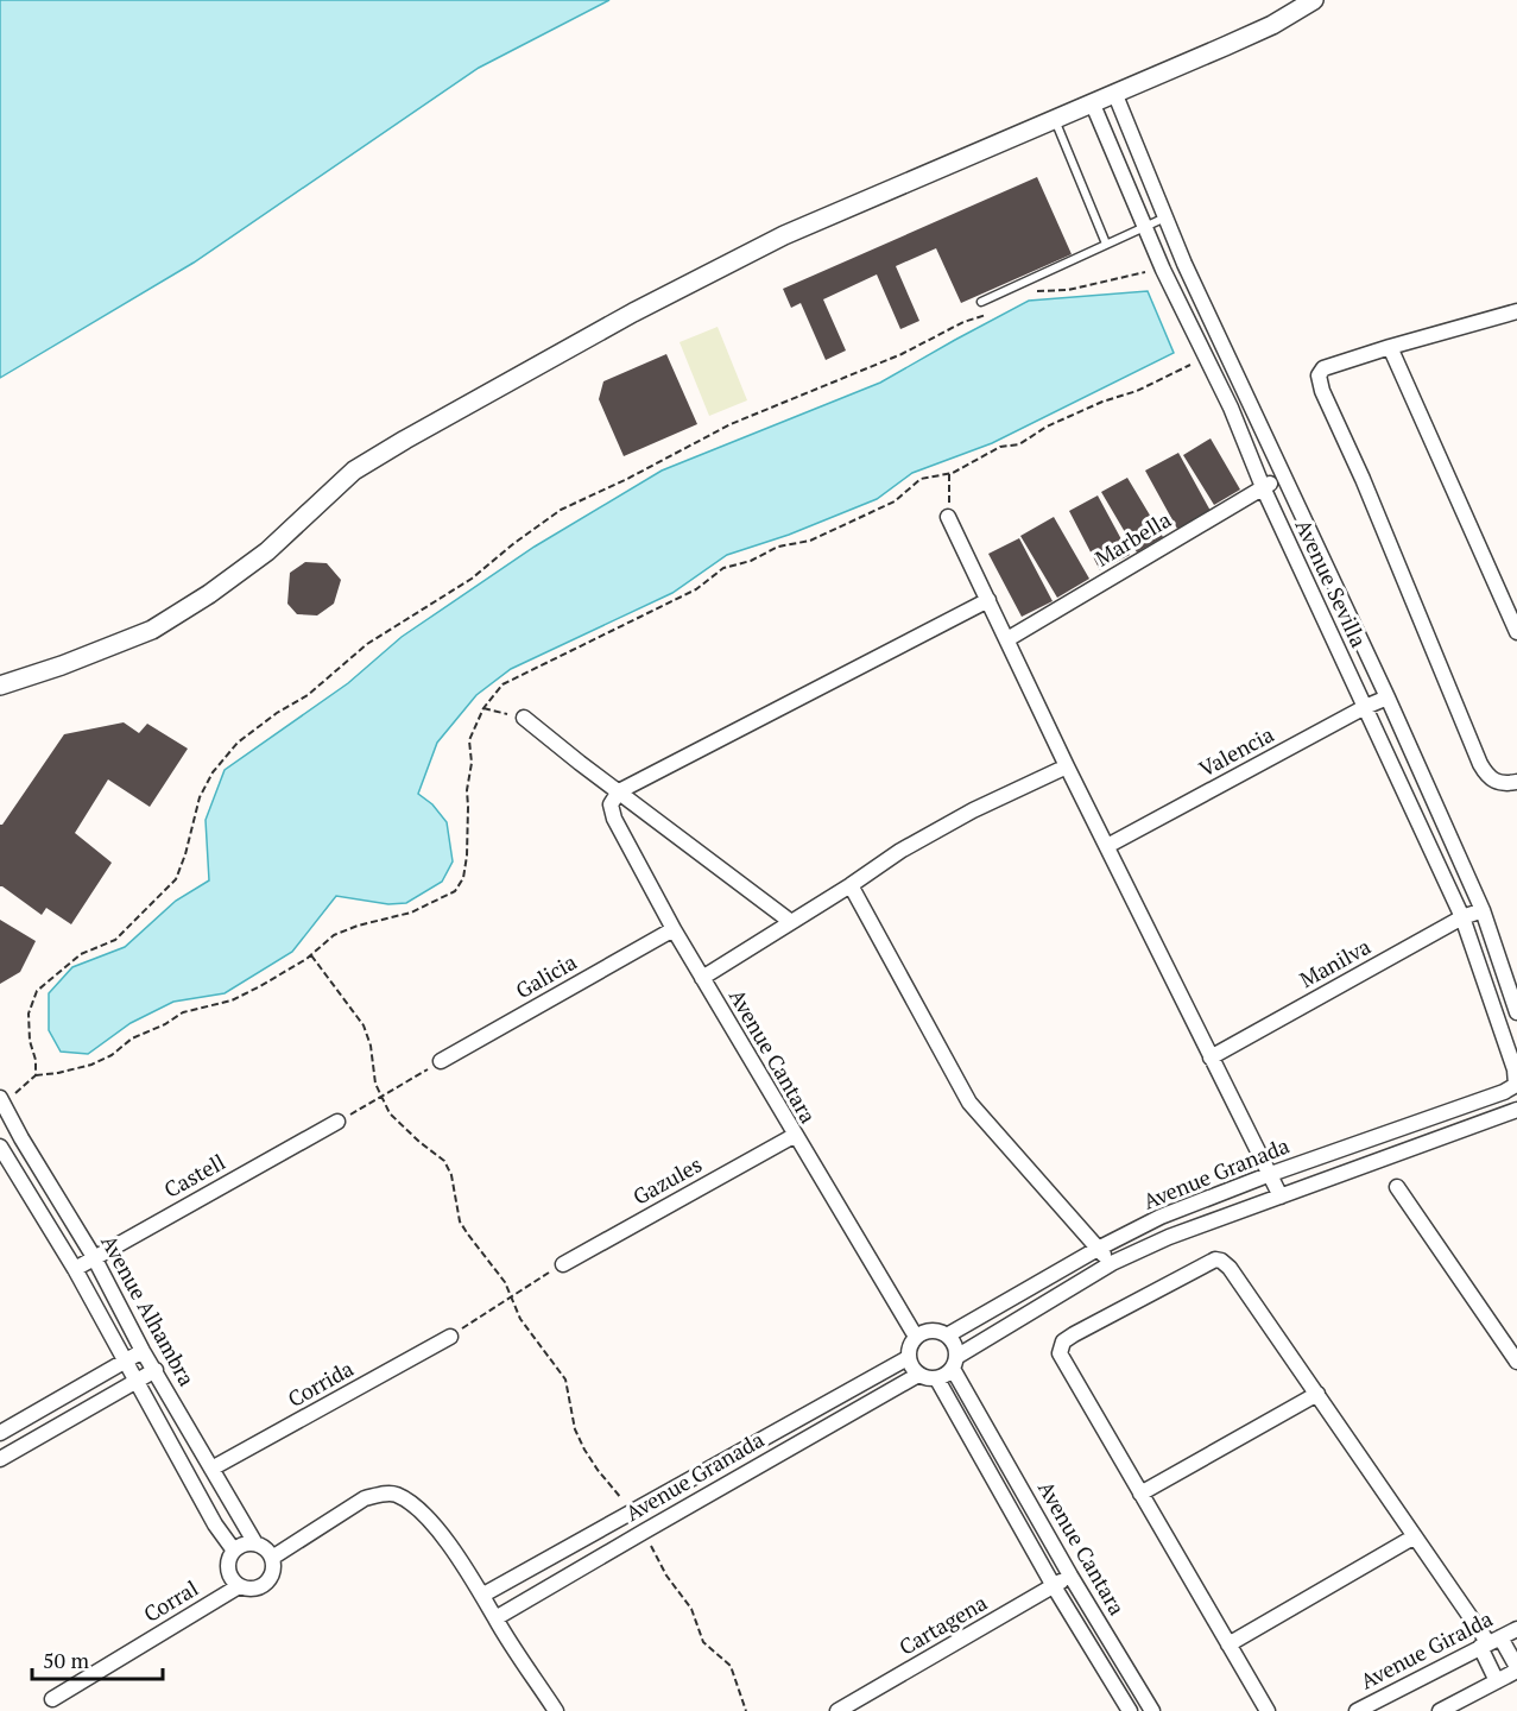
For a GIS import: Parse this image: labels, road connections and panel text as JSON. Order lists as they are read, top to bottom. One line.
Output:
{"streets":{"street":["Marbella","Avenue Sevilla","Valencia","Manilva","Galicia","Avenue Cantara","Avenue Granada","Castell","Gazules","Avenue Alhambra","Corrida","Corral","Cartagena","Avenue Giralda"]},"crossings":[["Marbella","Avenue Sevilla"],["Avenue Sevilla","Valencia"],["Avenue Sevilla","Manilva"],["Avenue Sevilla","Avenue Granada"],["Galicia","Avenue Cantara"],["Avenue Cantara","Avenue Granada"],["Avenue Cantara","Gazules"],["Avenue Cantara","Cartagena"],["Castell","Avenue Alhambra"],["Avenue Alhambra","Corrida"],["Avenue Alhambra","Corral"]],"scale_bar":"50 m"}
